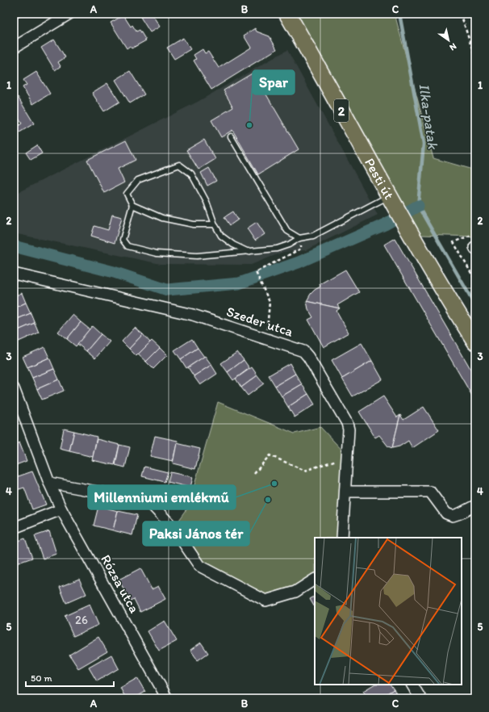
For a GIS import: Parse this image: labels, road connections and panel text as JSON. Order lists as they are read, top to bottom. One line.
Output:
{"streets":{"main road":["2","Pesti út"],"street":["Szeder utca","Rózsa utca"]},"water":["Ilka-patak"],"places":["Spar","Millenniumi emlékmű","Paksi János tér"],"house_numbers":["26"],"scale_bar":"50 m","north":"bottom right","grid":{"columns":["A","B","C"],"rows":["1","2","3","4","5"]}}
